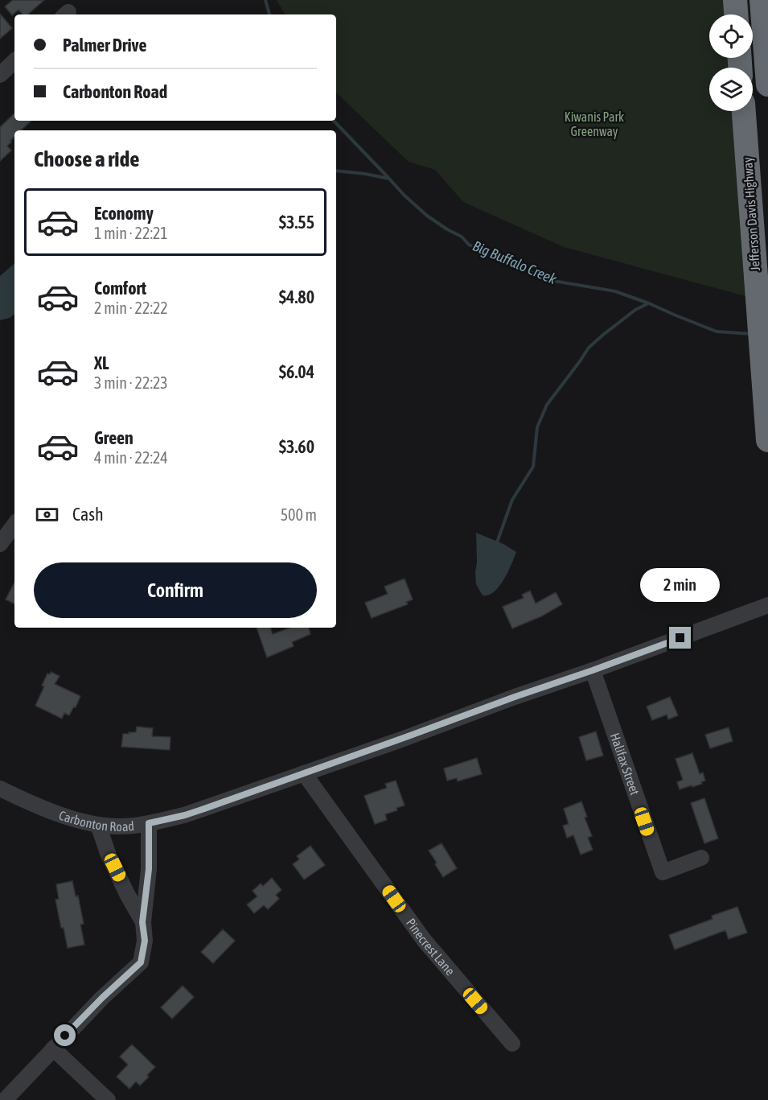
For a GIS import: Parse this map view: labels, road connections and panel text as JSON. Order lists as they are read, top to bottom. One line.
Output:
{"streets":{"highway":["Jefferson Davis Highway"],"street":["Halifax Street","Carbonton Road","Pinecrest Lane"]},"crossings":[["Halifax Street","Carbonton Road"],["Carbonton Road","Pinecrest Lane"]],"water":["Big Buffalo Creek"],"parks":["Kiwanis Park Greenway"],"page":{"banner":["Palmer Drive","Carbonton Road"],"heading":"Choose a ride","list":[{"name":"Economy","note":"1 min · 22:21","value":"$3.55"},{"name":"Comfort","note":"2 min · 22:22","value":"$4.80"},{"name":"XL","note":"3 min · 22:23","value":"$6.04"},{"name":"Green","note":"4 min · 22:24","value":"$3.60"}],"pay":["Cash","500 m"],"buttons":"Confirm","bubble":"2 min"}}
